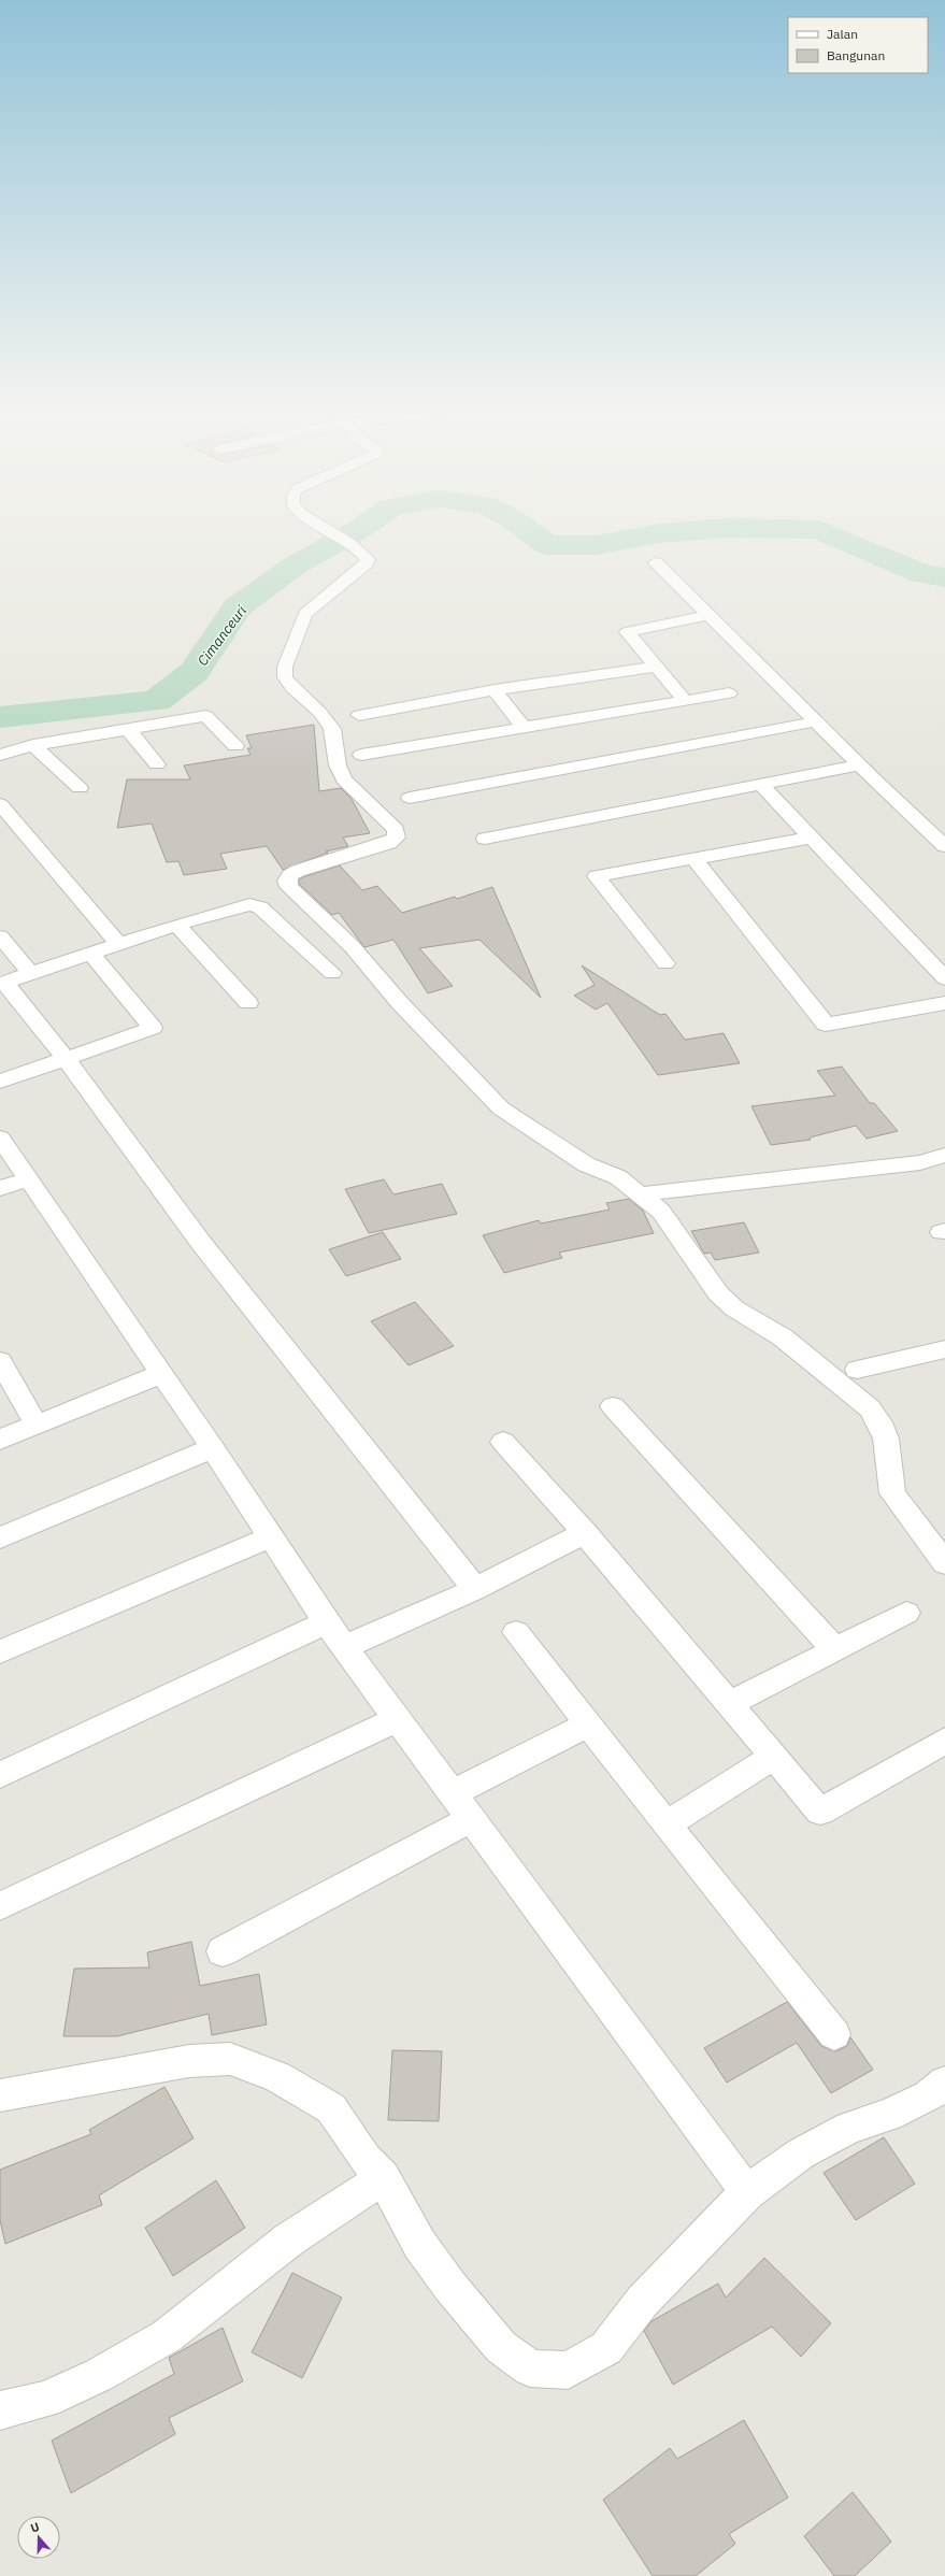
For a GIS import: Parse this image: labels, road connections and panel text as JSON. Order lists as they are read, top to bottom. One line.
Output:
{"water":["Cimanceuri"],"legend":["Jalan","Bangunan"],"north":"top"}
